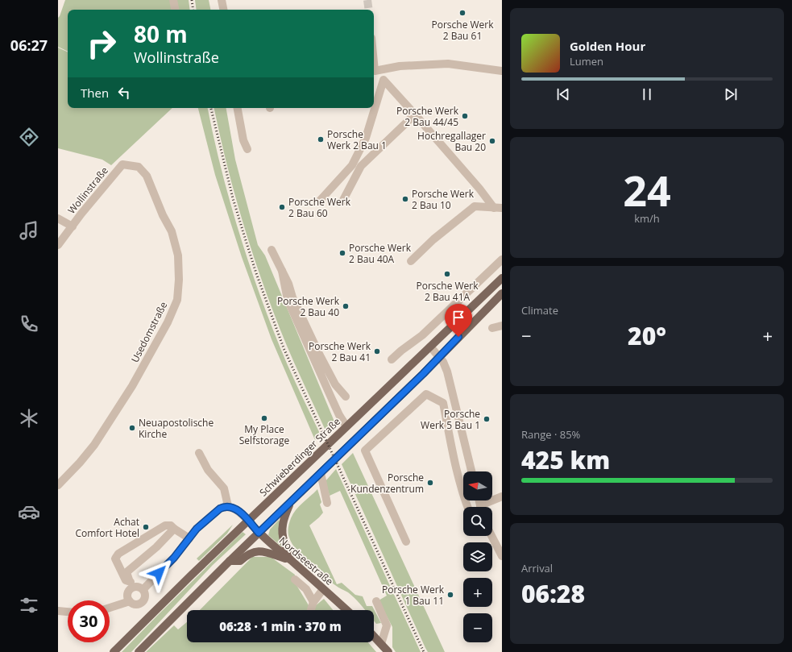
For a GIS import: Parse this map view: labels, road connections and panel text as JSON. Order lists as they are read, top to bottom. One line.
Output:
{"streets":{"main road":["Schwieberdinger Straße","Nordseestraße"],"street":["Wollinstraße","Usedomstraße"]},"crossings":[["Wollinstraße","Usedomstraße"],["Schwieberdinger Straße","Nordseestraße"]],"places":["Porsche Werk 2 Bau 61","Porsche Werk 2 Bau 44/45","Porsche Werk 2 Bau 1","Hochregallager Bau 20","Porsche Werk 2 Bau 10","Porsche Werk 2 Bau 60","Porsche Werk 2 Bau 40A","Porsche Werk 2 Bau 41A","Porsche Werk 2 Bau 40","Porsche Werk 2 Bau 41","My Place Selfstorage","Porsche Werk 5 Bau 1","Neuapostolische Kirche","Porsche Kundenzentrum","Achat Comfort Hotel","Porsche Werk 1 Bau 11"],"north":"left","page":{"tabs":"06:27","turn":["80 m","Wollinstraße"],"song":["Golden Hour","Lumen"],"then":"Then","tile":[["24","km/h"],"Climate",["Range · 85%","425 km"],["Arrival","06:28"]],"heat":["−","20°","+"],"map_buttons":["+","−"],"limit":"30","trip":"06:28 · 1 min · 370 m"}}
